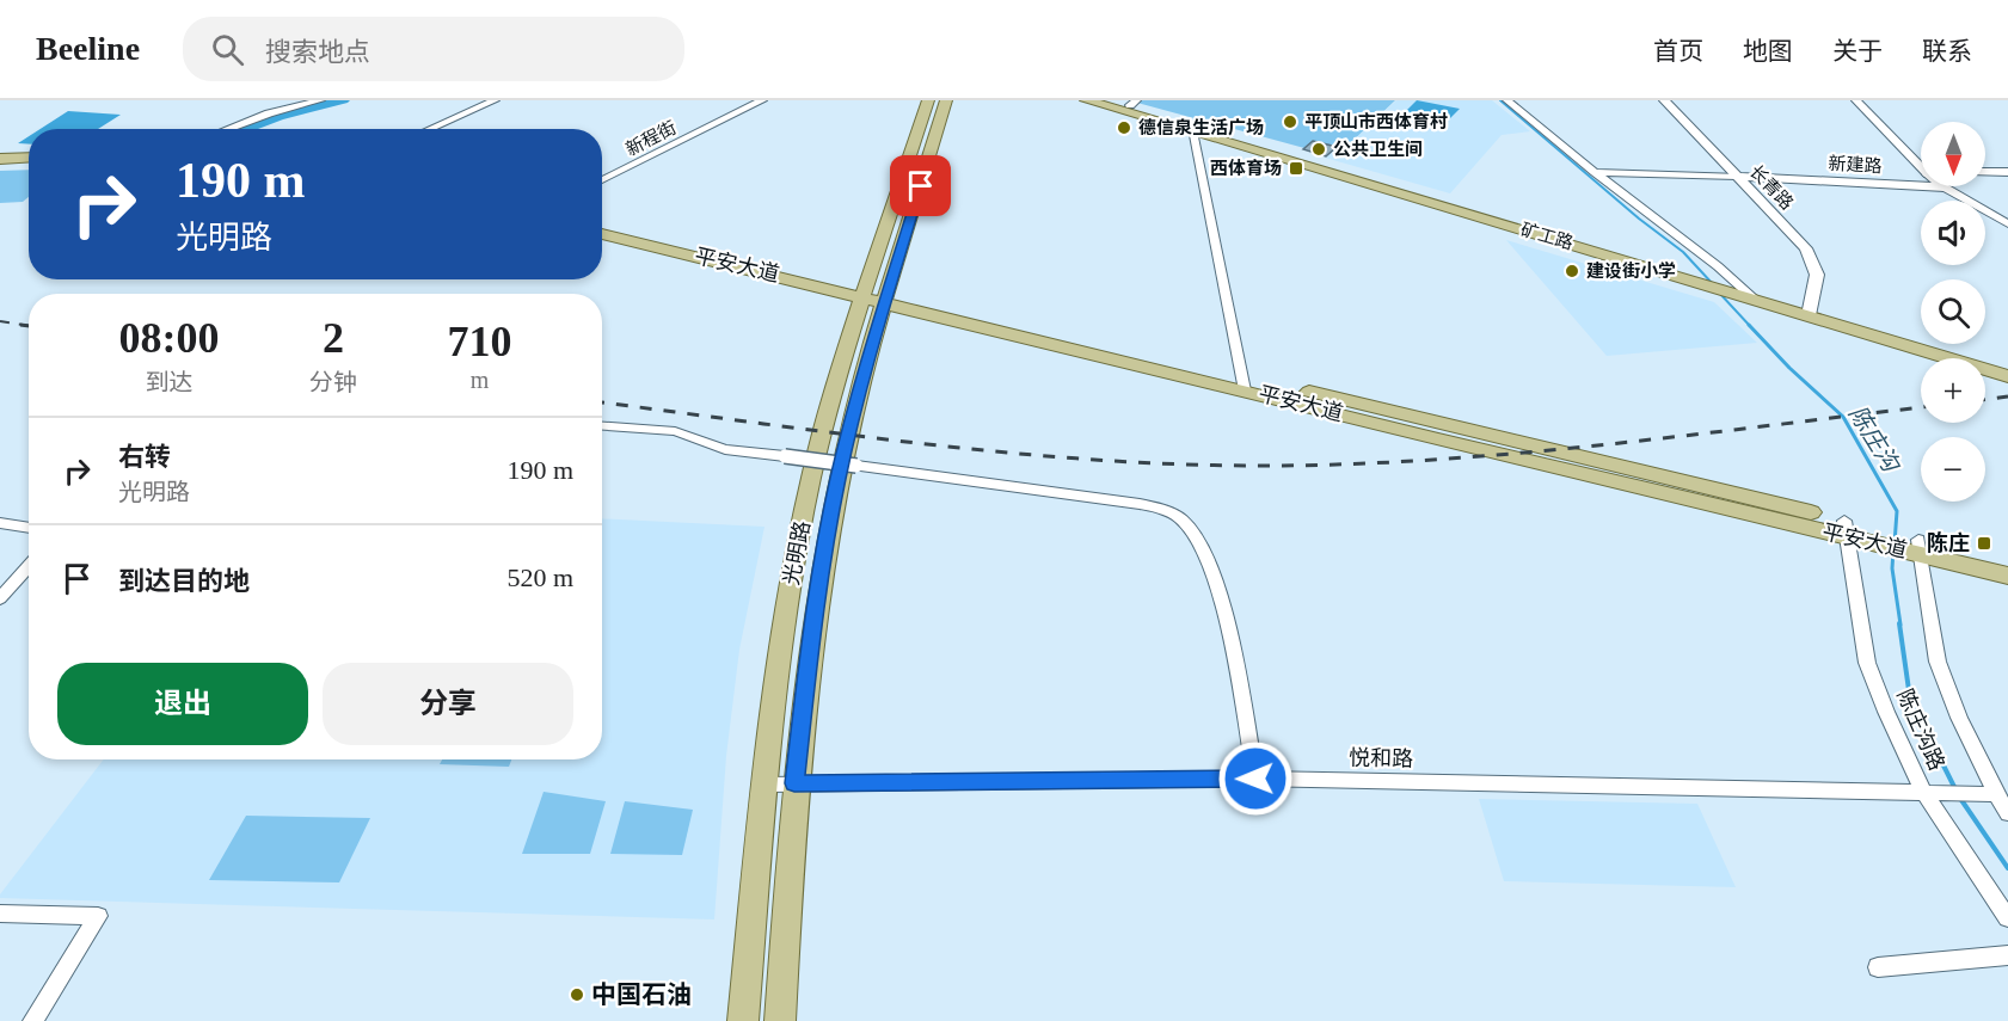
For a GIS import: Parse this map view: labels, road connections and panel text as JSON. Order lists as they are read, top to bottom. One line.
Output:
{"streets":{"main road":["矿工路","平安大道","光明路"],"street":["新程街","新建路","长青路","陈庄沟路","悦和路"]},"crossings":[["新建路","长青路"],["长青路","矿工路"],["平安大道","光明路"],["平安大道","陈庄沟路"],["光明路","悦和路"],["陈庄沟路","悦和路"]],"water":["陈庄沟"],"places":{"other":["平顶山市西体育村","德信泉生活广场","公共卫生间","建设街小学","中国石油"],"transit":["西体育场","陈庄"]},"north":"bottom","page":{"header":"Beeline","search":"搜索地点","nav":["首页","地图","关于","联系"],"map_buttons":["+","−"],"turn":["190 m","光明路"],"eta":["08:00","到达","2","分钟","710","m"],"list":[{"name":"右转","note":"光明路","value":"190 m"},{"name":"到达目的地","value":"520 m"}],"buttons":["退出","分享"]}}
